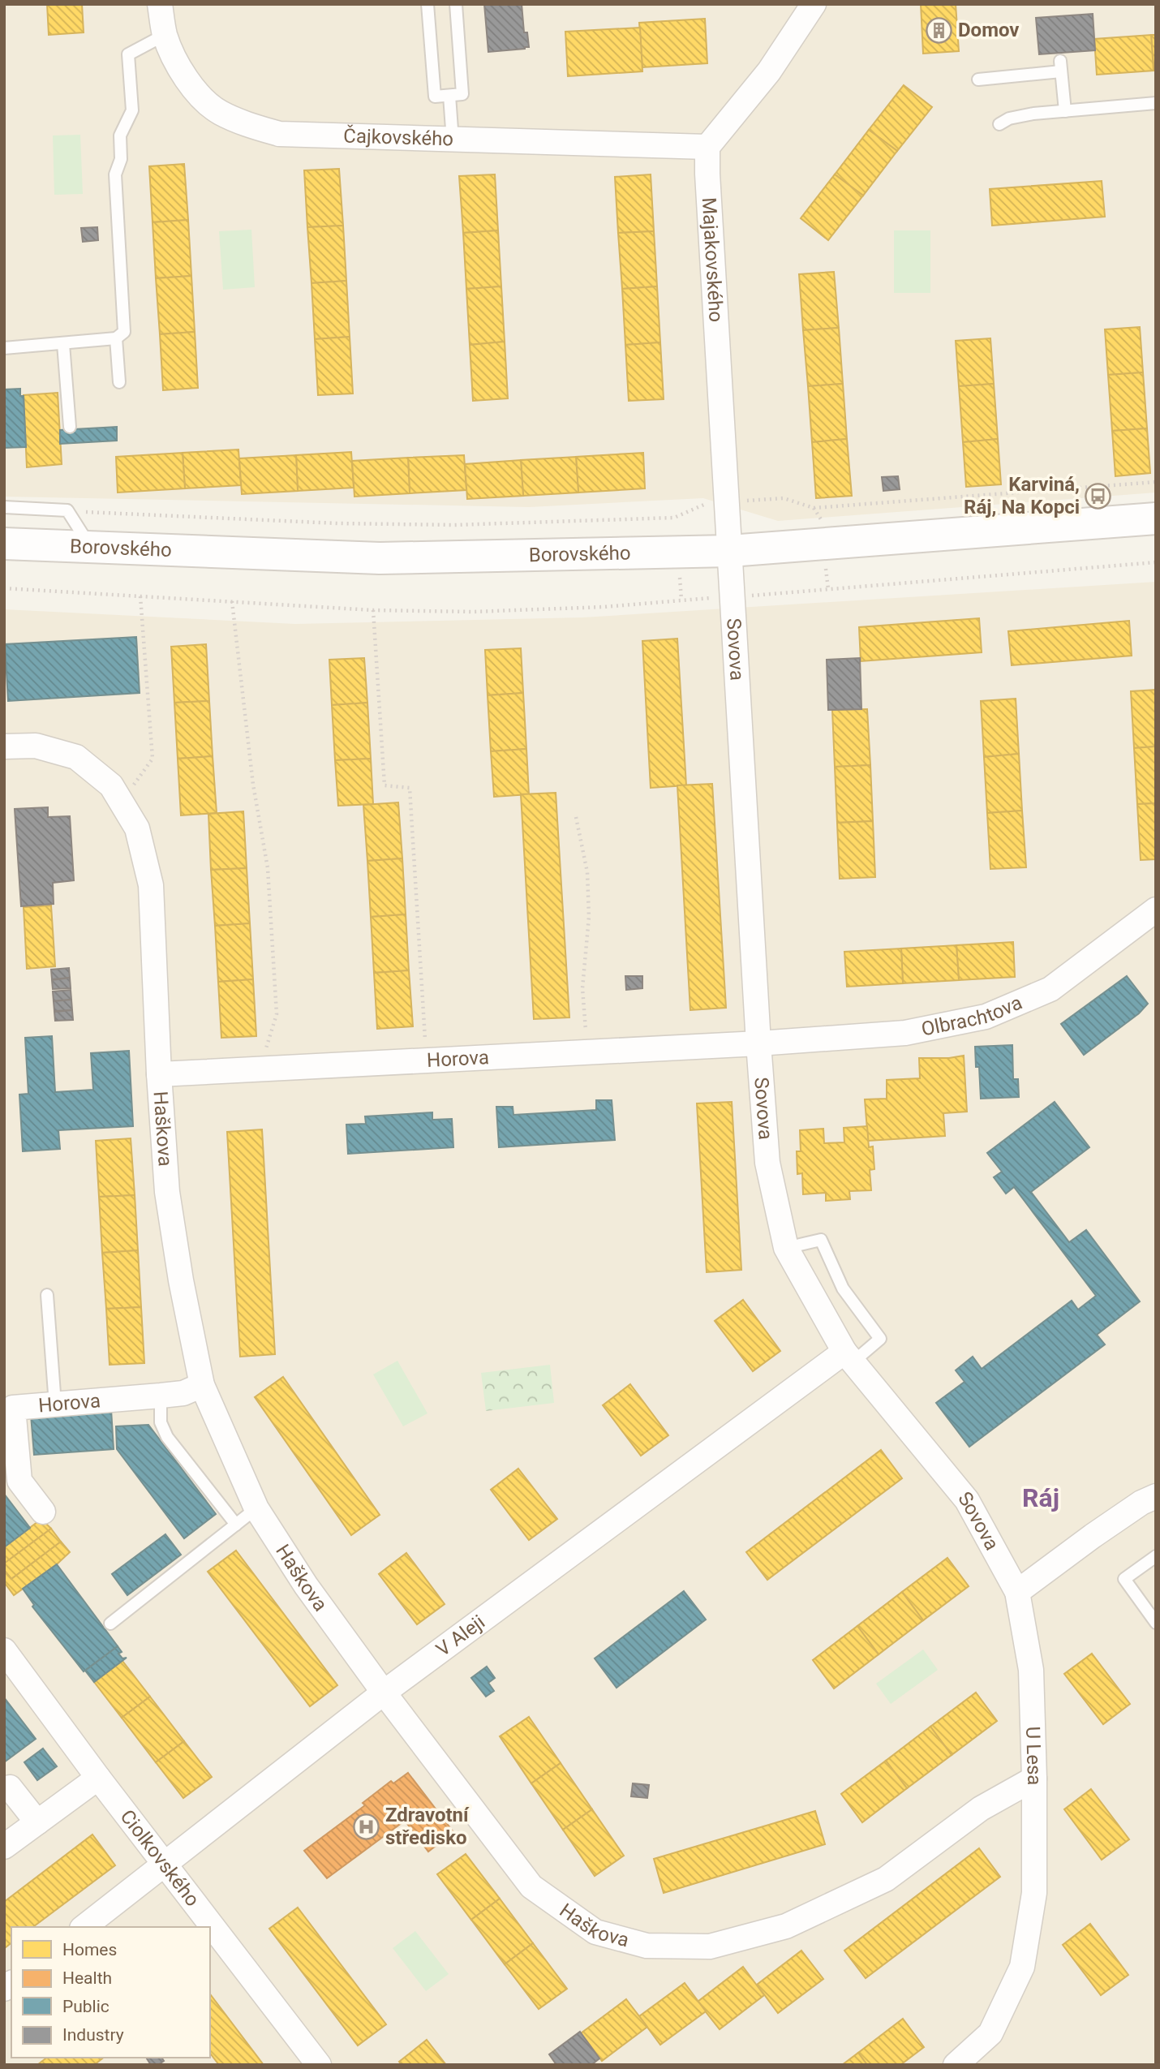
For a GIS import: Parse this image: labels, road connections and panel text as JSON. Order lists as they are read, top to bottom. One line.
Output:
{"streets":{"main road":["Borovského"],"street":["Čajkovského","Majakovského","Sovova","Olbrachtova","Horova","Haškova","V Aleji","U Lesa","Ciolkovského"]},"crossings":[["Čajkovského","Majakovského"],["Majakovského","Borovského"],["Majakovského","Sovova"],["Borovského","Sovova"],["Sovova","Olbrachtova"],["Sovova","Horova"],["Sovova","V Aleji"],["Sovova","U Lesa"],["Olbrachtova","Horova"],["Horova","Haškova"],["Haškova","V Aleji"],["Haškova","U Lesa"],["V Aleji","Ciolkovského"]],"districts":["Ráj"],"places":{"building":["Domov"],"bus stop":["Karviná, Ráj, Na Kopci"],"hospital":["Zdravotní středisko"]},"legend":["Homes","Health","Public","Industry"]}
